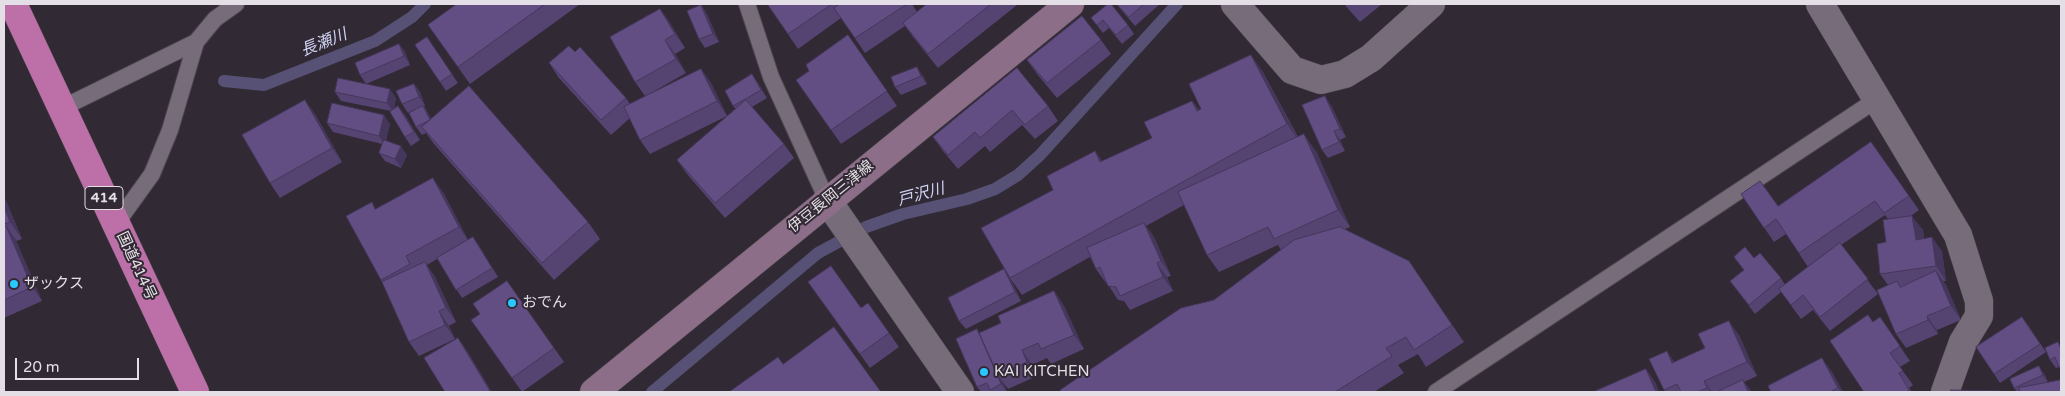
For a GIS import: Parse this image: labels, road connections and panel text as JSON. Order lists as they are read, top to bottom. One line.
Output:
{"streets":{"highway":["414","国道414号"],"main road":["伊豆長岡三津線"]},"water":["長瀬川","戸沢川"],"places":["ザックス","おでん","KAI KITCHEN"],"scale_bar":"20 m"}
